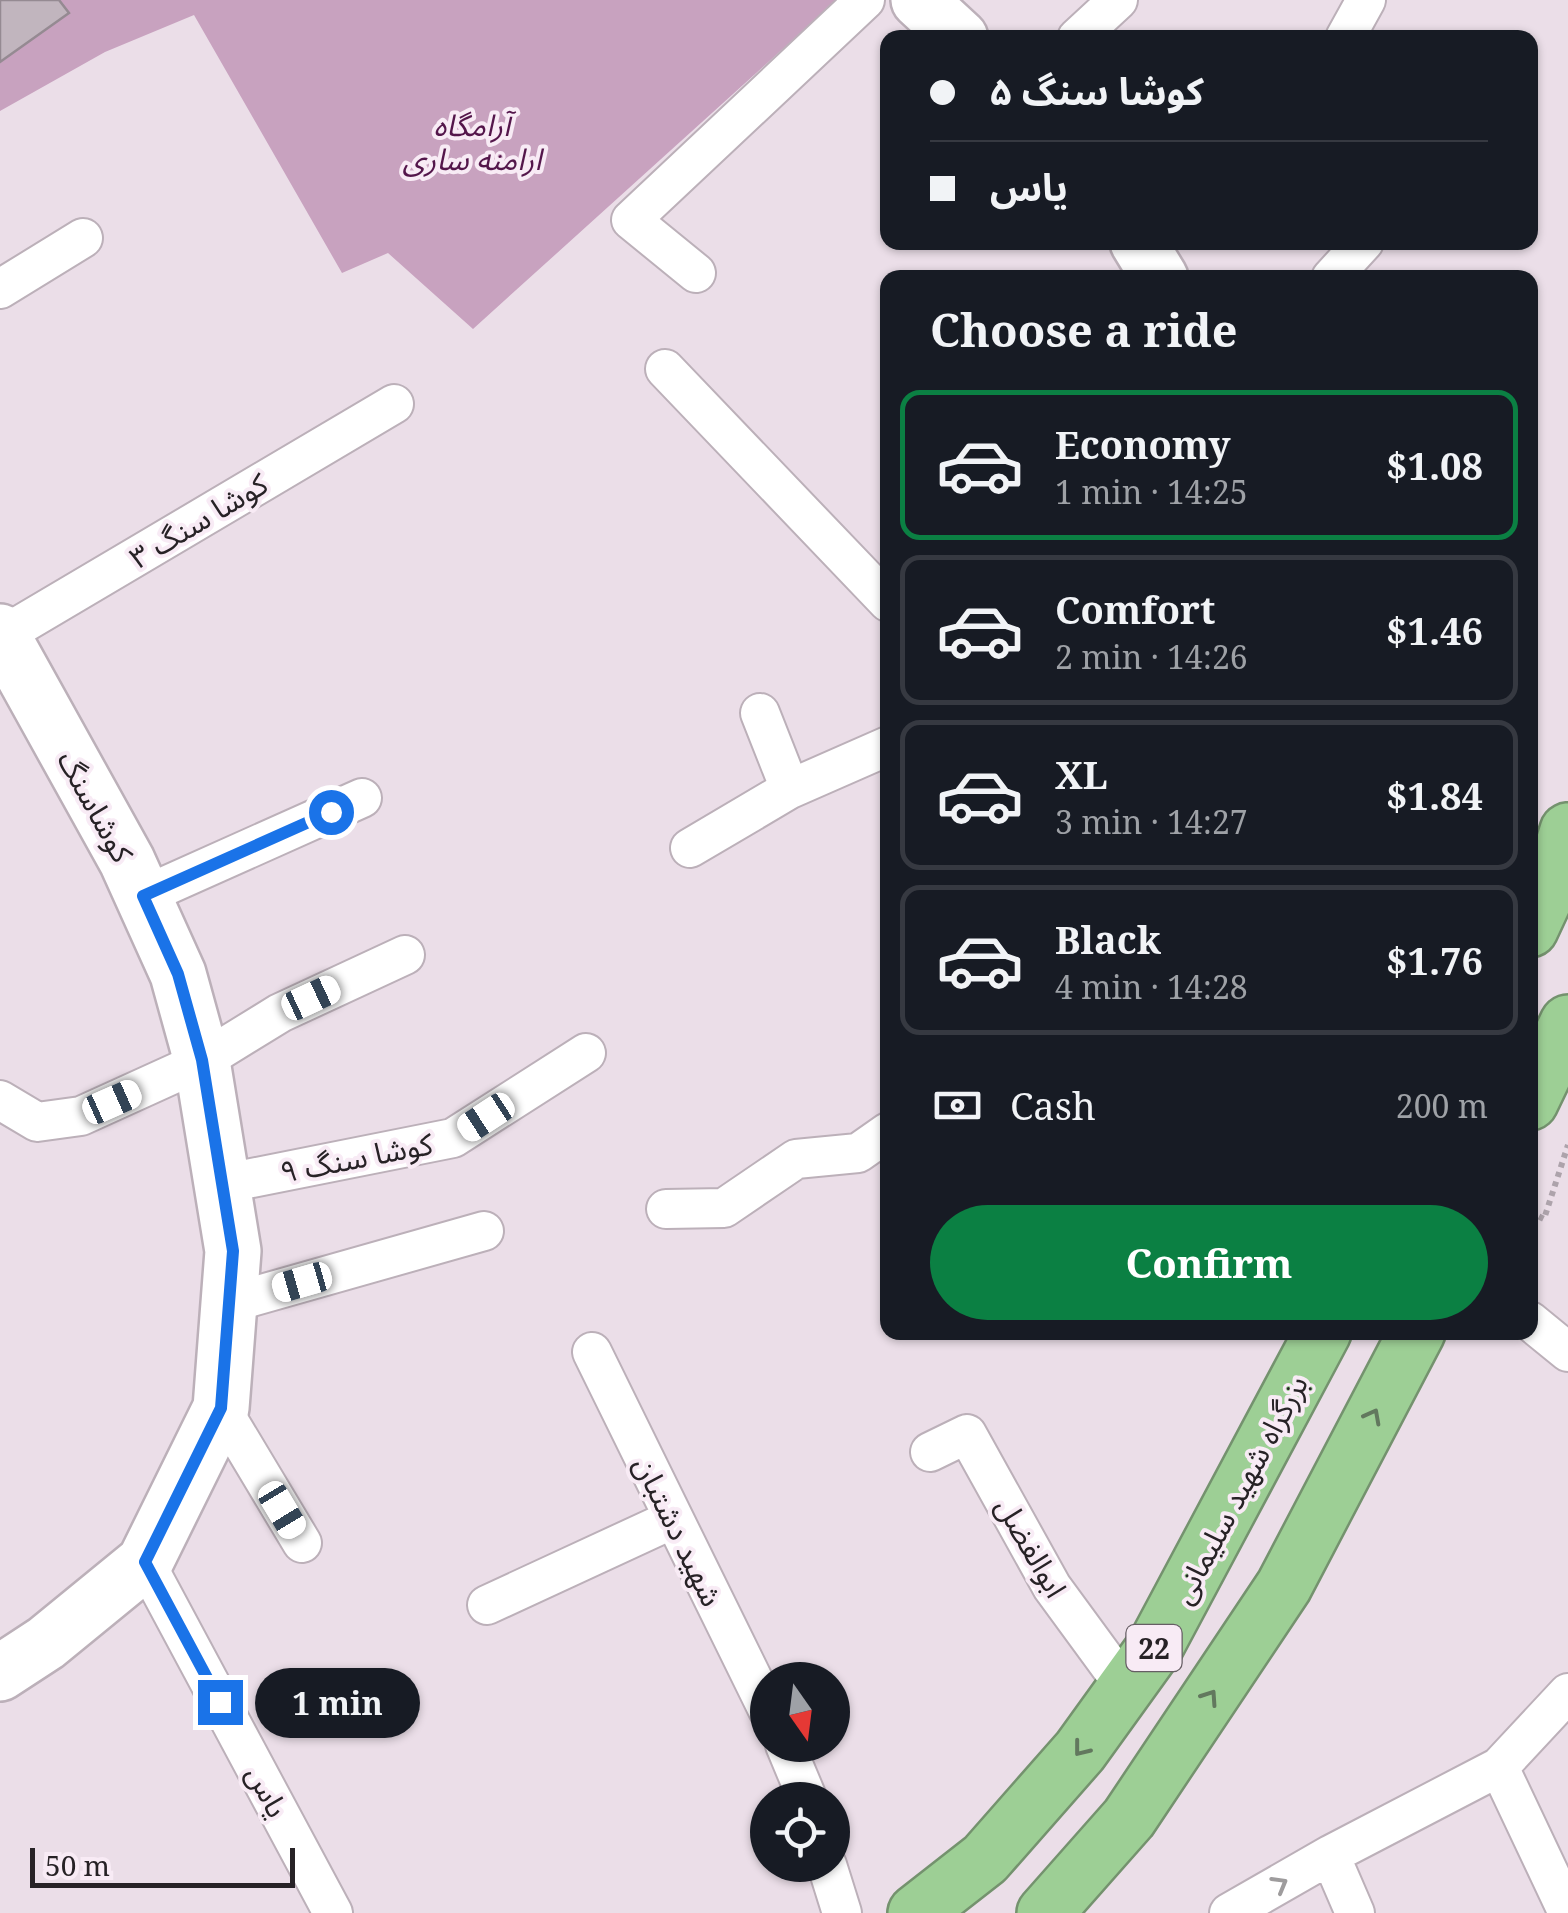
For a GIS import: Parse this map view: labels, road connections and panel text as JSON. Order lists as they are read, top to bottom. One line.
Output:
{"streets":{"highway":["بزرگراه شهید سلیمانی","22"],"main road":["کوشاسنگ"],"street":["کوشا سنگ ۳","کوشا سنگ ۹","شهید دشتبان","ابوالفضل","یاس"]},"crossings":[["کوشا سنگ ۳","کوشاسنگ"],["کوشاسنگ","کوشا سنگ ۹"],["کوشاسنگ","یاس"],["بزرگراه شهید سلیمانی","ابوالفضل"]],"parks":["آرامگاه ارامنه ساری"],"scale_bar":"50 m","north":"bottom","page":{"banner":["کوشا سنگ ۵","یاس"],"heading":"Choose a ride","list":[{"name":"Economy","note":"1 min · 14:25","value":"$1.08"},{"name":"Comfort","note":"2 min · 14:26","value":"$1.46"},{"name":"XL","note":"3 min · 14:27","value":"$1.84"},{"name":"Black","note":"4 min · 14:28","value":"$1.76"}],"pay":["Cash","200 m"],"buttons":"Confirm","bubble":"1 min","scale":"50 m"}}
